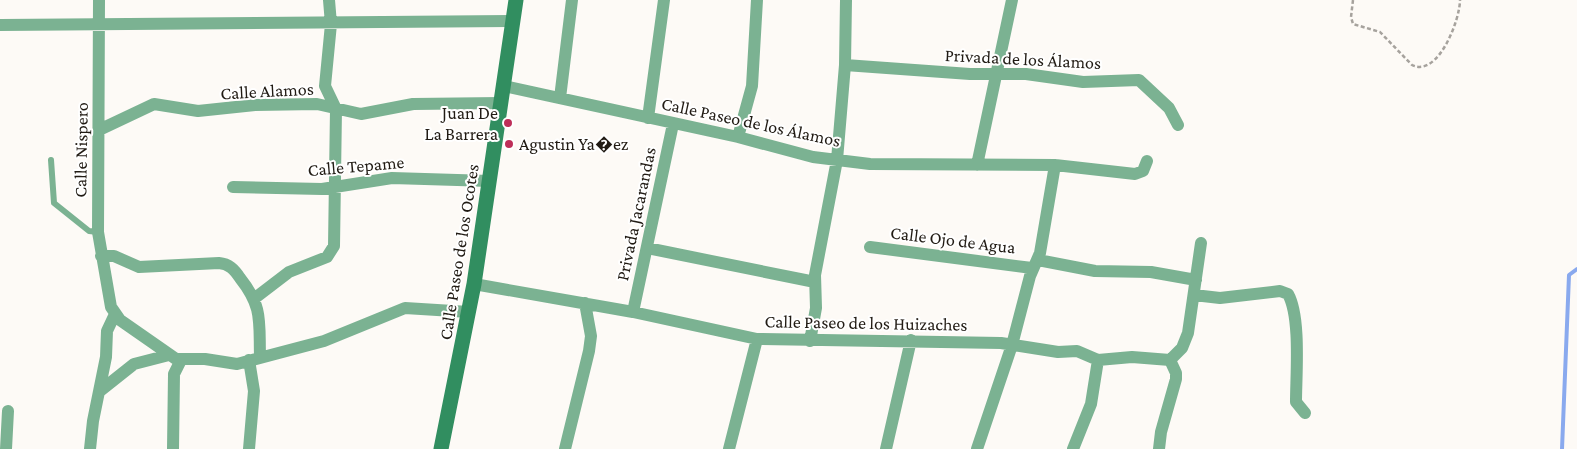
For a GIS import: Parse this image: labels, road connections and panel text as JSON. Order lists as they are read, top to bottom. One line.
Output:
{"streets":{"street":["Privada de los Álamos","Calle Alamos","Calle Paseo de los Álamos","Calle Nispero","Calle Tepame","Privada Jacarandas","Calle Ojo de Agua","Calle Paseo de los Ocotes","Calle Paseo de los Huizaches"]},"crossings":[["Calle Alamos","Calle Nispero"],["Calle Alamos","Calle Paseo de los Ocotes"],["Calle Paseo de los Álamos","Privada Jacarandas"],["Calle Paseo de los Álamos","Calle Paseo de los Ocotes"],["Calle Tepame","Calle Paseo de los Ocotes"],["Privada Jacarandas","Calle Paseo de los Huizaches"],["Calle Paseo de los Ocotes","Calle Paseo de los Huizaches"]],"places":["Juan De La Barrera","Agustin Ya�ez"]}
